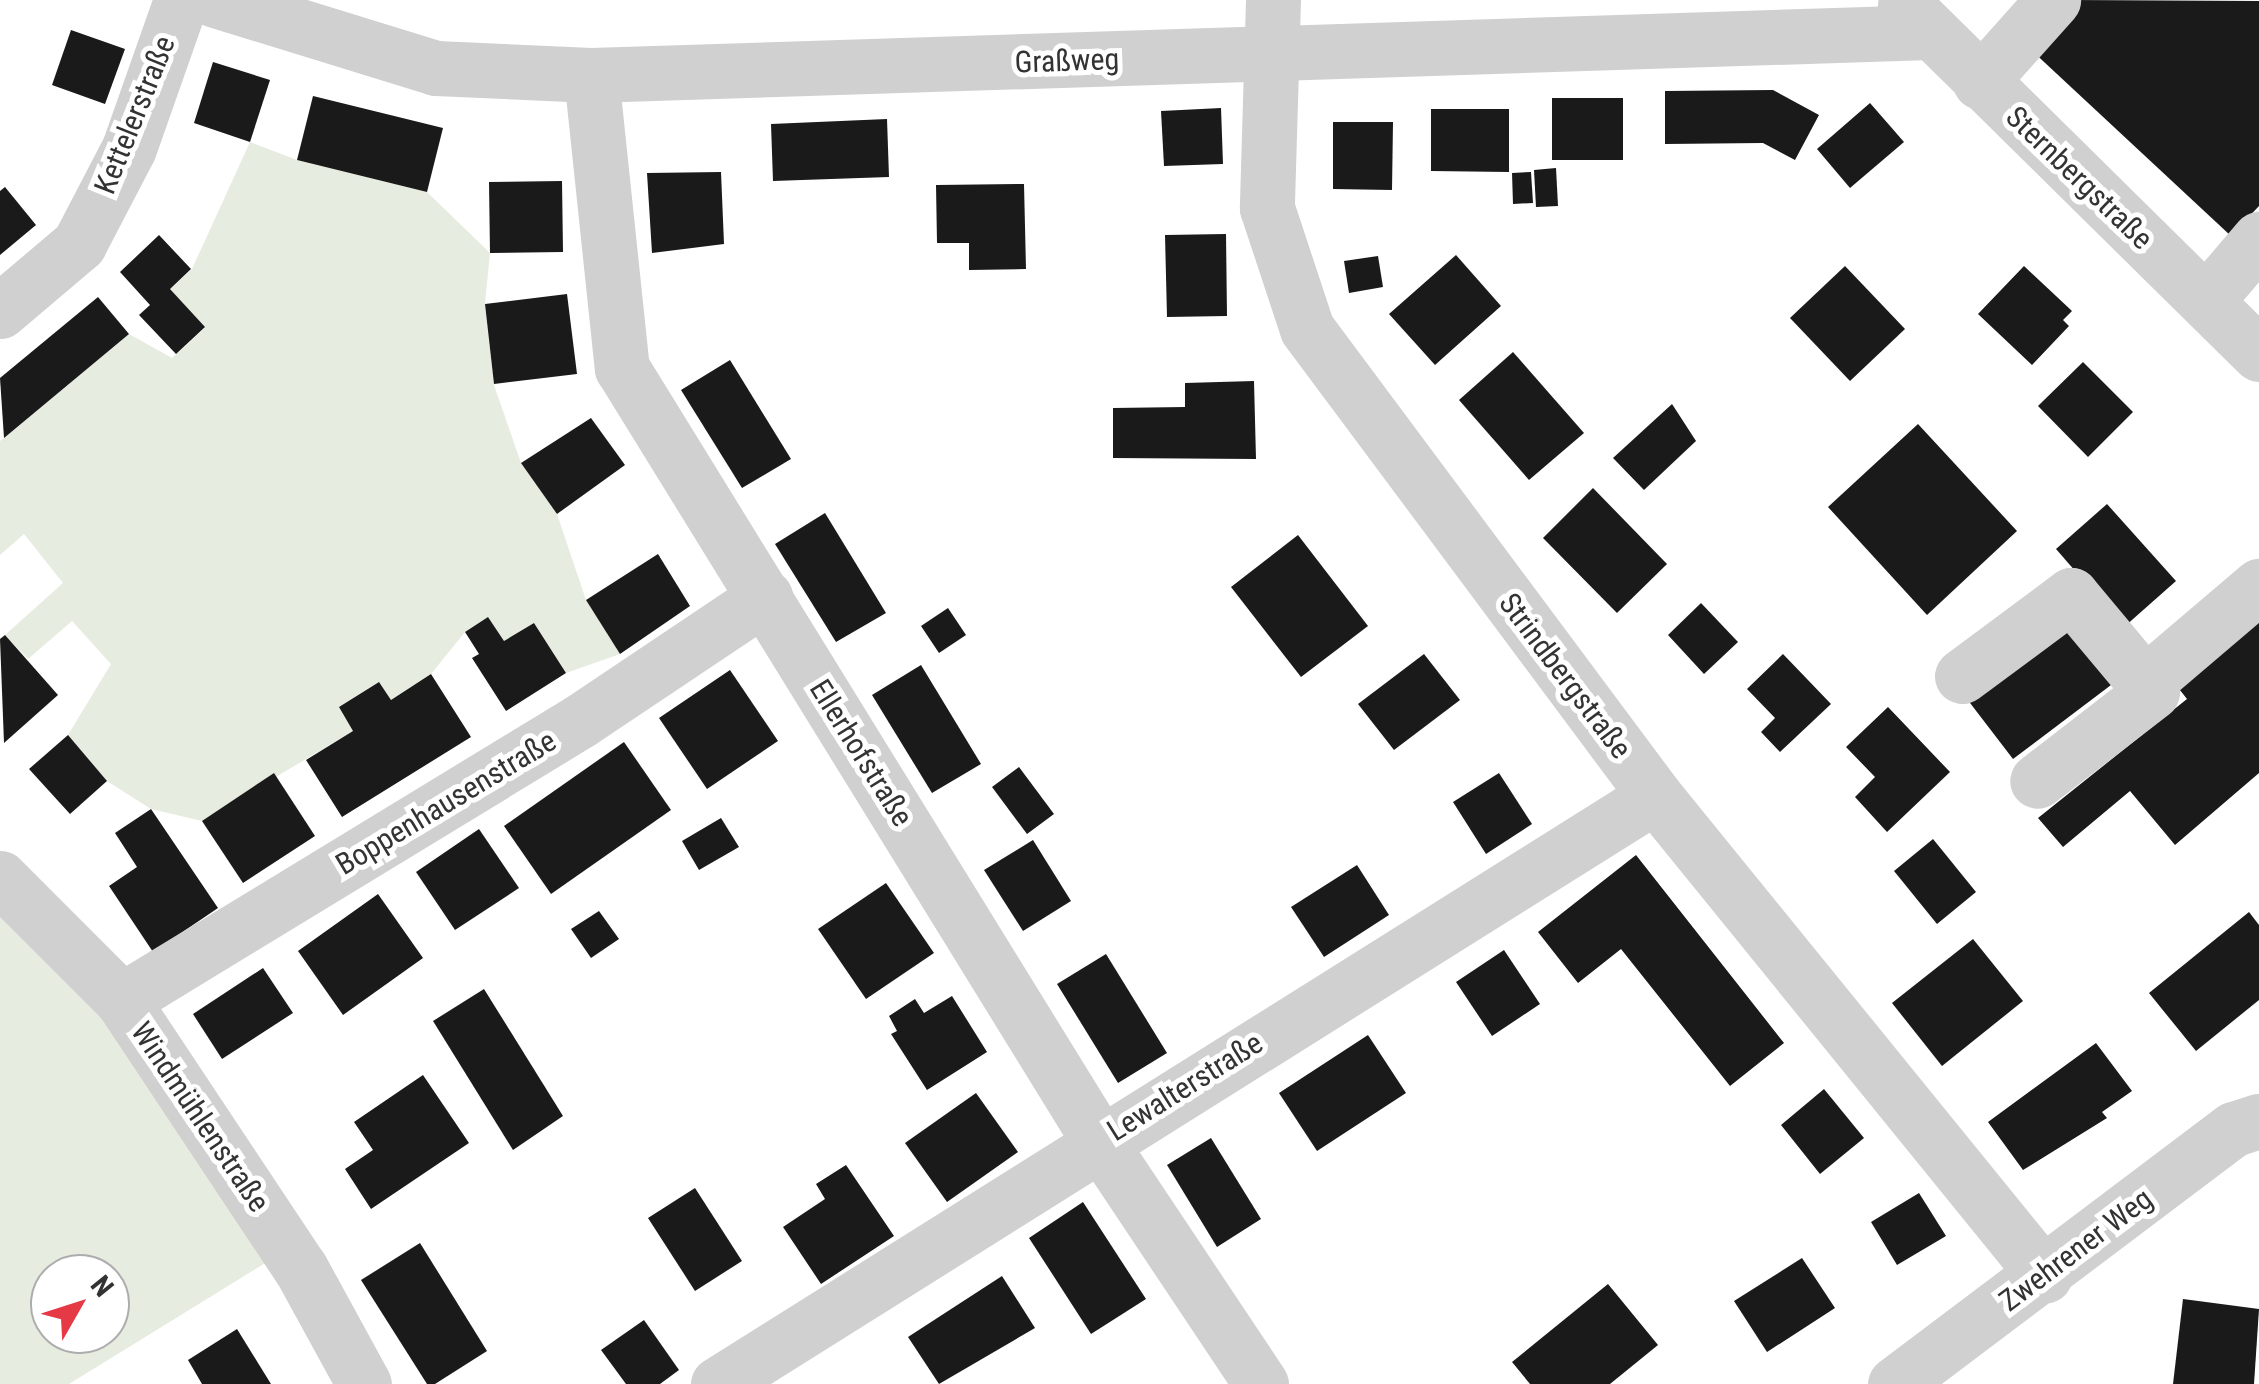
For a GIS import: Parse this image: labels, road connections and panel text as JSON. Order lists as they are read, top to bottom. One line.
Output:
{"streets":{"street":["Graßweg","Kettelerstraße","Sternbergstraße","Strindbergstraße","Ellerhofstraße","Boppenhausenstraße","Lewalterstraße","Windmühlenstraße","Zwehrener Weg"]},"crossings":[["Graßweg","Sternbergstraße"],["Graßweg","Strindbergstraße"],["Graßweg","Ellerhofstraße"],["Strindbergstraße","Lewalterstraße"],["Strindbergstraße","Zwehrener Weg"],["Ellerhofstraße","Boppenhausenstraße"],["Ellerhofstraße","Lewalterstraße"],["Boppenhausenstraße","Windmühlenstraße"]],"north":"top right"}
